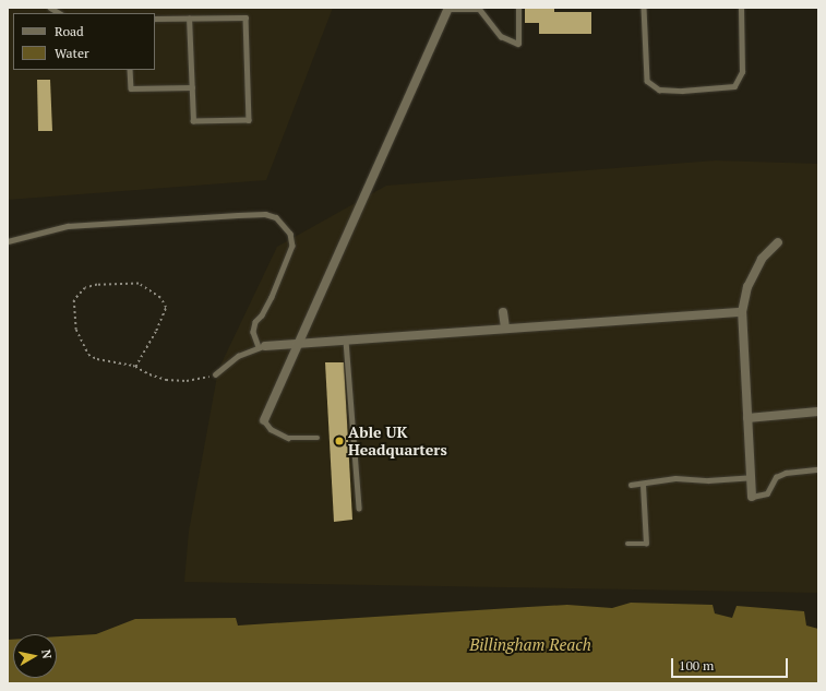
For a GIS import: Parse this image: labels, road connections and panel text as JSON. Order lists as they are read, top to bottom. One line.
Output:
{"water":["Billingham Reach"],"places":["Able UK Headquarters"],"legend":["Road","Water"],"scale_bar":"100 m","north":"right"}
